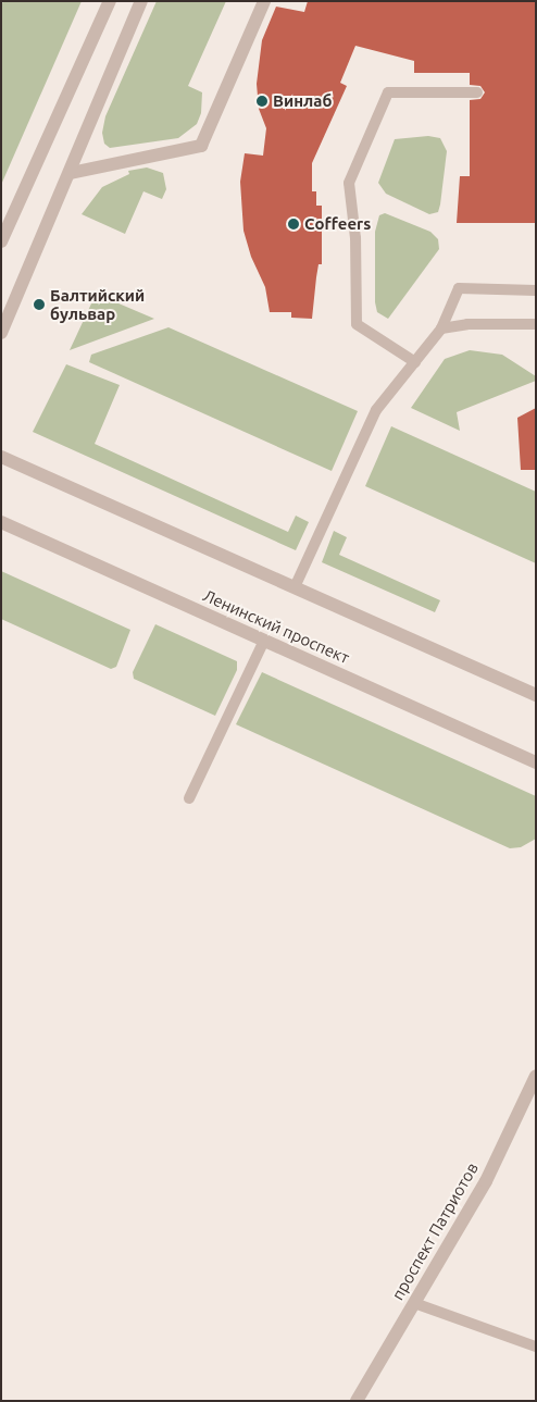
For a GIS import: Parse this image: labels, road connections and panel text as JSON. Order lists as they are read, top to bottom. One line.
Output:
{"streets":{"street":["Ленинский проспект","проспект Патриотов"]},"places":["Винлаб","Coffeers","Балтийский бульвар"]}
